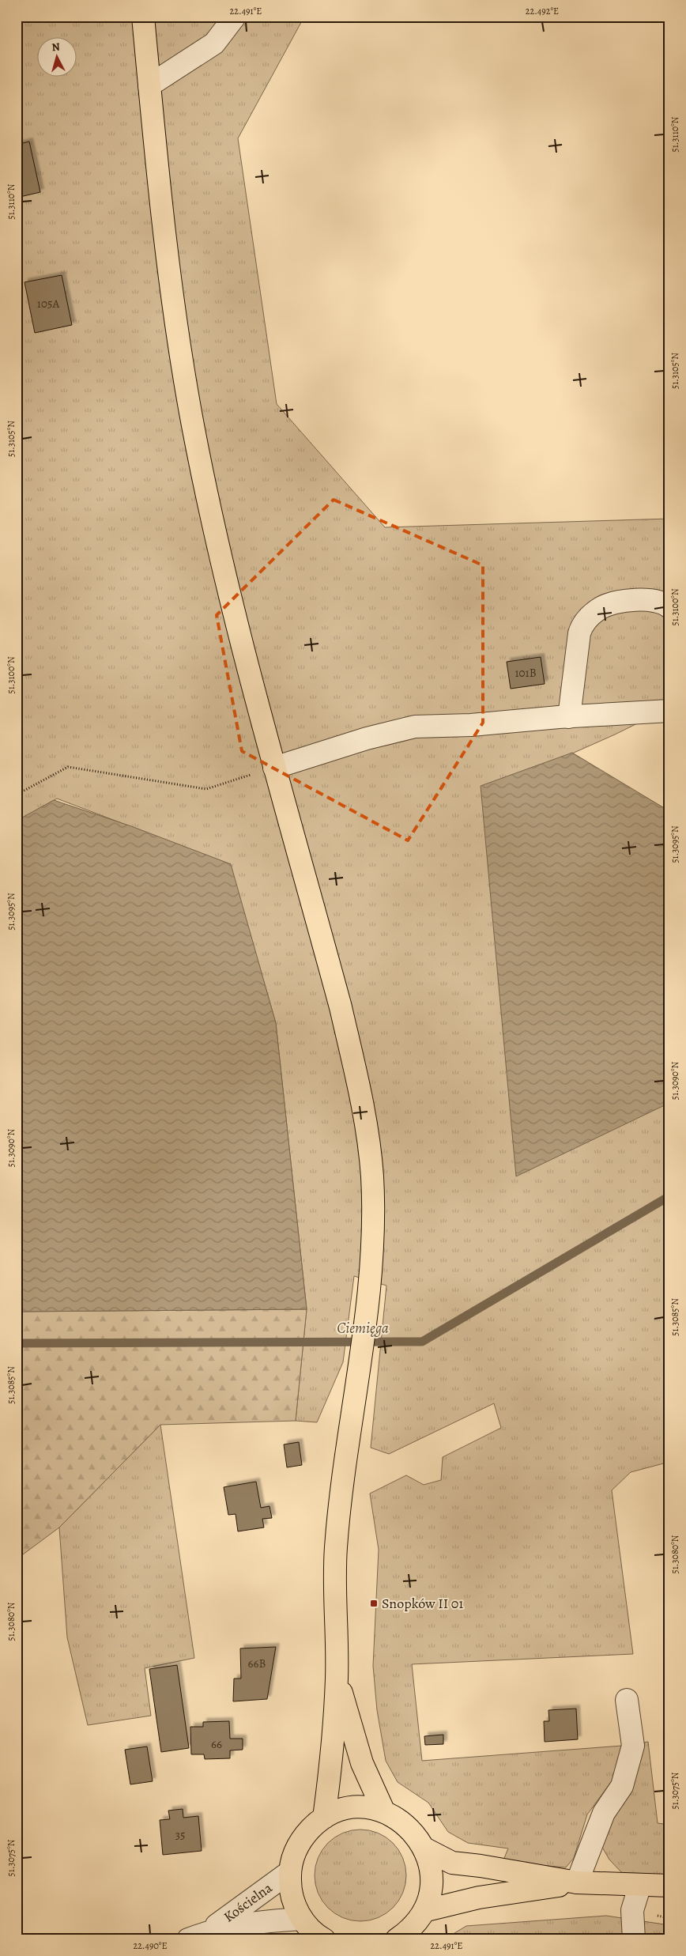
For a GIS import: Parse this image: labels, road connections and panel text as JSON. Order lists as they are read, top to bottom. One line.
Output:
{"streets":{"street":["Kościelna"]},"water":["Ciemięga"],"places":{"transit":["Snopków II 01"]},"house_numbers":["105A","101B","66B","66","35"],"north":"top","coordinates":["22.491°E","22.492°E","51.3110°N","51.3105°N","51.3100°N","51.3095°N","51.3090°N","51.3085°N","51.3080°N","51.3075°N","22.490°E"]}
